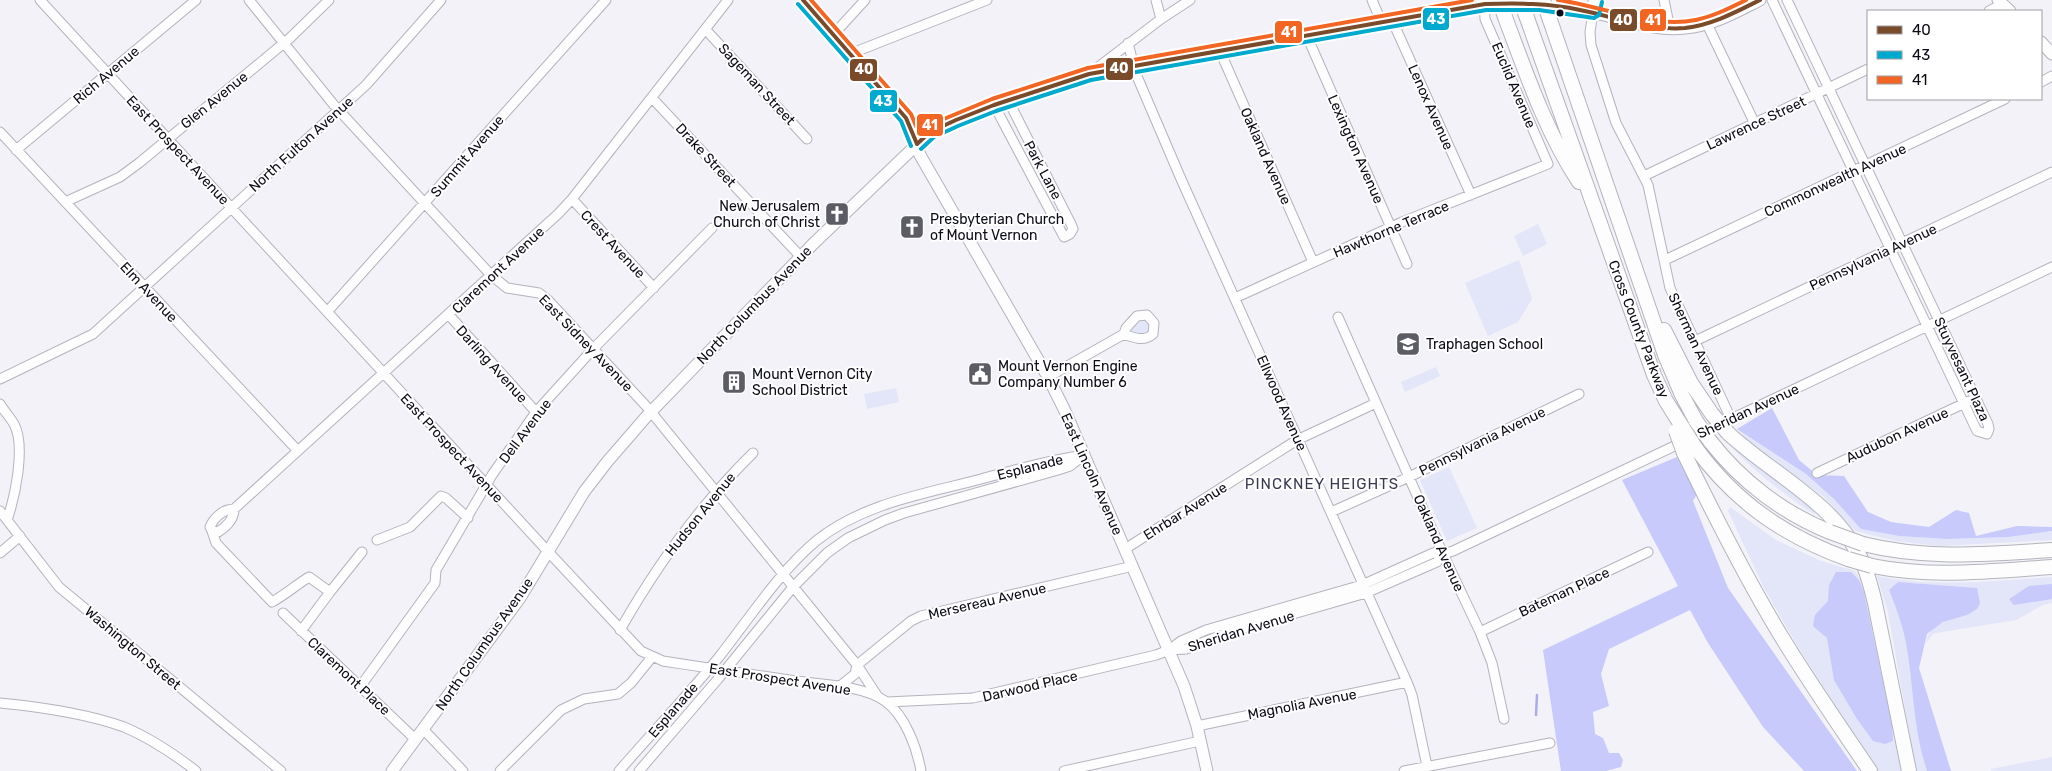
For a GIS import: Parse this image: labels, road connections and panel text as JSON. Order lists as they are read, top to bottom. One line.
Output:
{"streets":{"highway":["Cross County Parkway"],"main road":["North Columbus Avenue","East Lincoln Avenue"],"street":["Rich Avenue","Sageman Street","Euclid Avenue","Glen Avenue","Lenox Avenue","Lawrence Street","North Fulton Avenue","Lexington Avenue","East Prospect Avenue","Drake Street","Summit Avenue","Oakland Avenue","Park Lane","Commonwealth Avenue","Hawthorne Terrace","Crest Avenue","Pennsylvania Avenue","Claremont Avenue","Elm Avenue","East Sidney Avenue","Sherman Avenue","Darling Avenue","Stuyvesant Plaza","Ellwood Avenue","Sheridan Avenue","Dell Avenue","Audubon Avenue","Esplanade","Ehrbar Avenue","Hudson Avenue","Bateman Place","Mersereau Avenue","Washington Street","Claremont Place","Darwood Place","Magnolia Avenue"]},"crossings":[["Rich Avenue","East Prospect Avenue"],["Rich Avenue","Elm Avenue"],["Sageman Street","Claremont Avenue"],["Euclid Avenue","Hawthorne Terrace"],["Euclid Avenue","North Columbus Avenue"],["Glen Avenue","East Prospect Avenue"],["Glen Avenue","Elm Avenue"],["Glen Avenue","East Sidney Avenue"],["Lenox Avenue","Hawthorne Terrace"],["Lenox Avenue","North Columbus Avenue"],["Lawrence Street","Sherman Avenue"],["Lawrence Street","Stuyvesant Plaza"],["North Fulton Avenue","East Prospect Avenue"],["North Fulton Avenue","Elm Avenue"],["North Fulton Avenue","East Sidney Avenue"],["Lexington Avenue","Hawthorne Terrace"],["Lexington Avenue","North Columbus Avenue"],["East Prospect Avenue","Summit Avenue"],["East Prospect Avenue","Claremont Avenue"],["East Prospect Avenue","North Columbus Avenue"],["East Prospect Avenue","East Sidney Avenue"],["East Prospect Avenue","Dell Avenue"],["East Prospect Avenue","Esplanade"],["East Prospect Avenue","Hudson Avenue"],["East Prospect Avenue","Mersereau Avenue"],["East Prospect Avenue","Darwood Place"],["Drake Street","Claremont Avenue"],["Drake Street","North Columbus Avenue"],["Summit Avenue","East Sidney Avenue"],["Oakland Avenue","Hawthorne Terrace"],["Oakland Avenue","Pennsylvania Avenue"],["Oakland Avenue","North Columbus Avenue"],["Oakland Avenue","Sheridan Avenue"],["Oakland Avenue","Ehrbar Avenue"],["Oakland Avenue","Bateman Place"],["Park Lane","North Columbus Avenue"],["Commonwealth Avenue","Sherman Avenue"],["Commonwealth Avenue","Stuyvesant Plaza"],["Hawthorne Terrace","Ellwood Avenue"],["Crest Avenue","Claremont Avenue"],["Crest Avenue","Dell Avenue"],["Pennsylvania Avenue","Sherman Avenue"],["Pennsylvania Avenue","Stuyvesant Plaza"],["Pennsylvania Avenue","Ellwood Avenue"],["Claremont Avenue","Elm Avenue"],["Claremont Avenue","East Sidney Avenue"],["Claremont Avenue","Darling Avenue"],["North Columbus Avenue","Cross County Parkway"],["North Columbus Avenue","East Sidney Avenue"],["North Columbus Avenue","Sherman Avenue"],["North Columbus Avenue","Ellwood Avenue"],["North Columbus Avenue","East Lincoln Avenue"],["North Columbus Avenue","Claremont Place"],["East Sidney Avenue","Dell Avenue"],["East Sidney Avenue","Esplanade"],["East Sidney Avenue","Hudson Avenue"],["East Sidney Avenue","Mersereau Avenue"],["Sherman Avenue","Sheridan Avenue"],["Darling Avenue","Dell Avenue"],["Stuyvesant Plaza","Sheridan Avenue"],["Stuyvesant Plaza","Audubon Avenue"],["Ellwood Avenue","Sheridan Avenue"],["Ellwood Avenue","Ehrbar Avenue"],["Ellwood Avenue","Magnolia Avenue"],["Sheridan Avenue","East Lincoln Avenue"],["Sheridan Avenue","Darwood Place"],["Dell Avenue","Claremont Place"],["Esplanade","East Lincoln Avenue"],["East Lincoln Avenue","Ehrbar Avenue"],["East Lincoln Avenue","Mersereau Avenue"],["East Lincoln Avenue","Darwood Place"],["East Lincoln Avenue","Magnolia Avenue"]],"districts":["PINCKNEY HEIGHTS"],"places":{"church":["New Jerusalem Church of Christ","Presbyterian Church of Mount Vernon"],"school or university":["Traphagen School"],"public building":["Mount Vernon Engine Company Number 6"],"building":["Mount Vernon City School District"]},"lines":["transit line 40","transit line 41","transit line 43"],"legend":["40","43","41"]}
